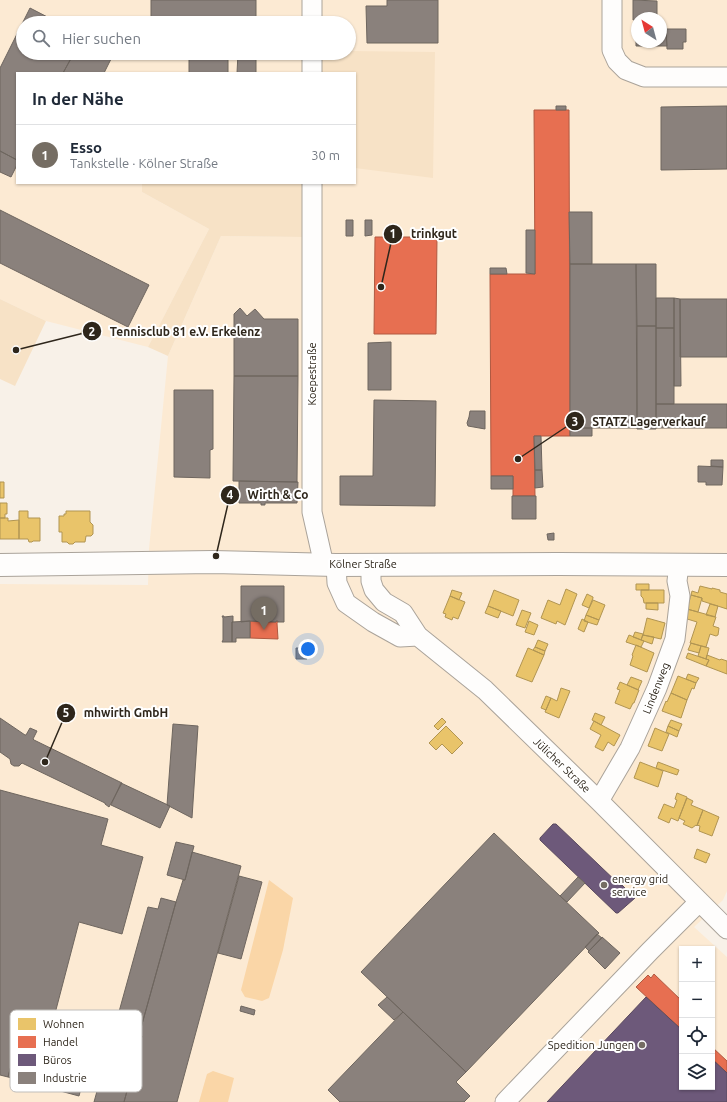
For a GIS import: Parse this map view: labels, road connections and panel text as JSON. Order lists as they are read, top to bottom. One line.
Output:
{"streets":{"main road":["Kölner Straße"],"street":["Koepestraße","Lindenweg","Jülicher Straße"]},"crossings":[["Koepestraße","Kölner Straße"],["Kölner Straße","Lindenweg"],["Kölner Straße","Jülicher Straße"],["Lindenweg","Jülicher Straße"]],"places":["trinkgut","Tennisclub 81 e.V. Erkelenz","STATZ Lagerverkauf","Wirth & Co","mhwirth GmbH","energy grid service","Spedition Jungen"],"legend":["Wohnen","Handel","Büros","Industrie"],"north":"top left","page":{"search":"Hier suchen","heading":"In der Nähe","list":[{"mark":"1","name":"Esso","note":"Tankstelle · Kölner Straße","value":"30 m"}],"pins":"1","map_buttons":["+","−"]}}
